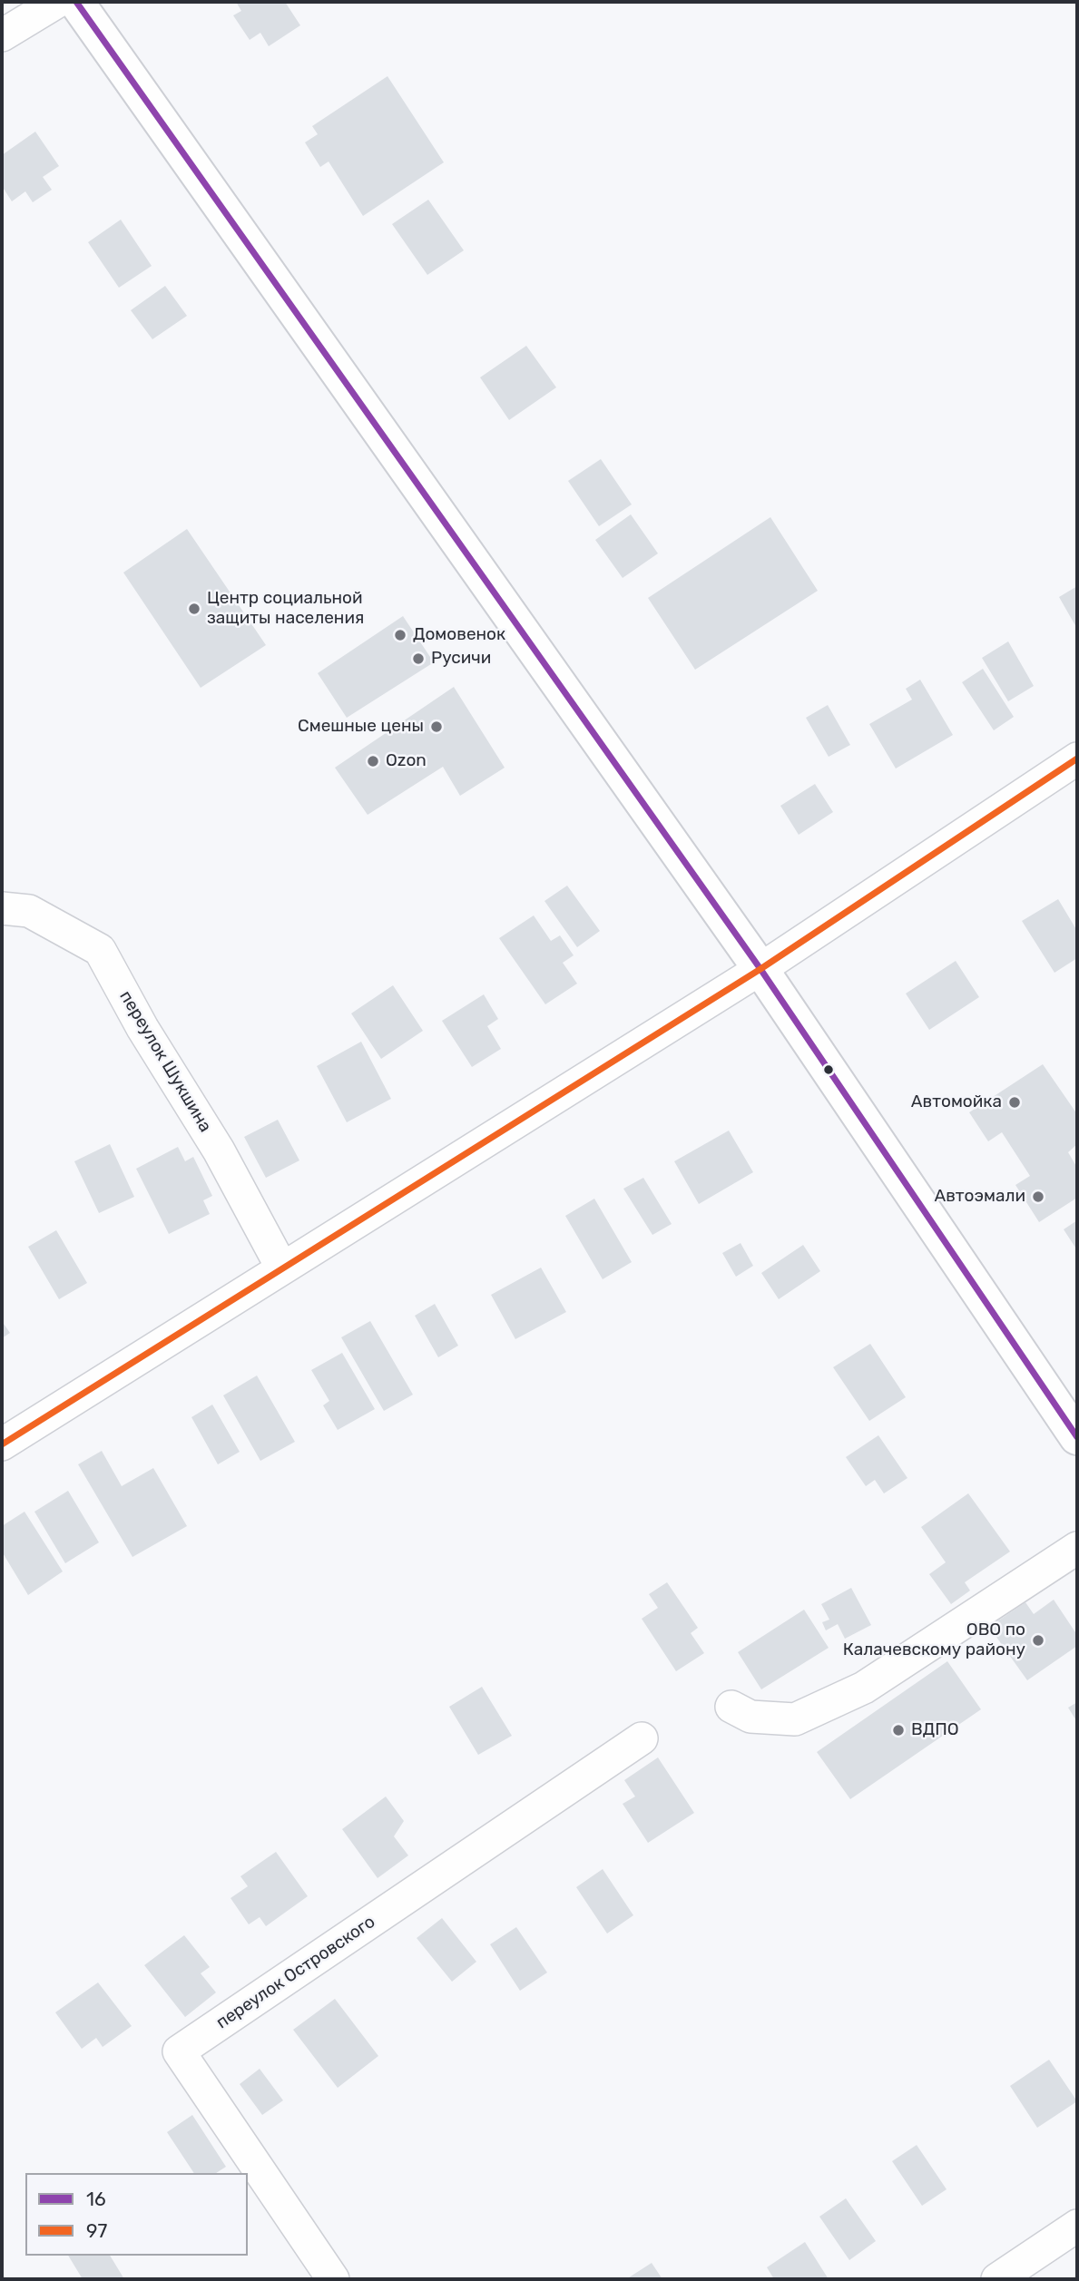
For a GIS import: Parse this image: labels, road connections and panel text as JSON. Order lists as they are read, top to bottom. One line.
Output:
{"streets":{"street":["переулок Шукшина","переулок Островского"]},"places":["Центр социальной защиты населения","Домовенок","Русичи","Смешные цены","Ozon","Автомойка","Автоэмали","ОВО по Калачевскому району","ВДПО"],"lines":["transit line 16","transit line 97"],"legend":["16","97"]}
